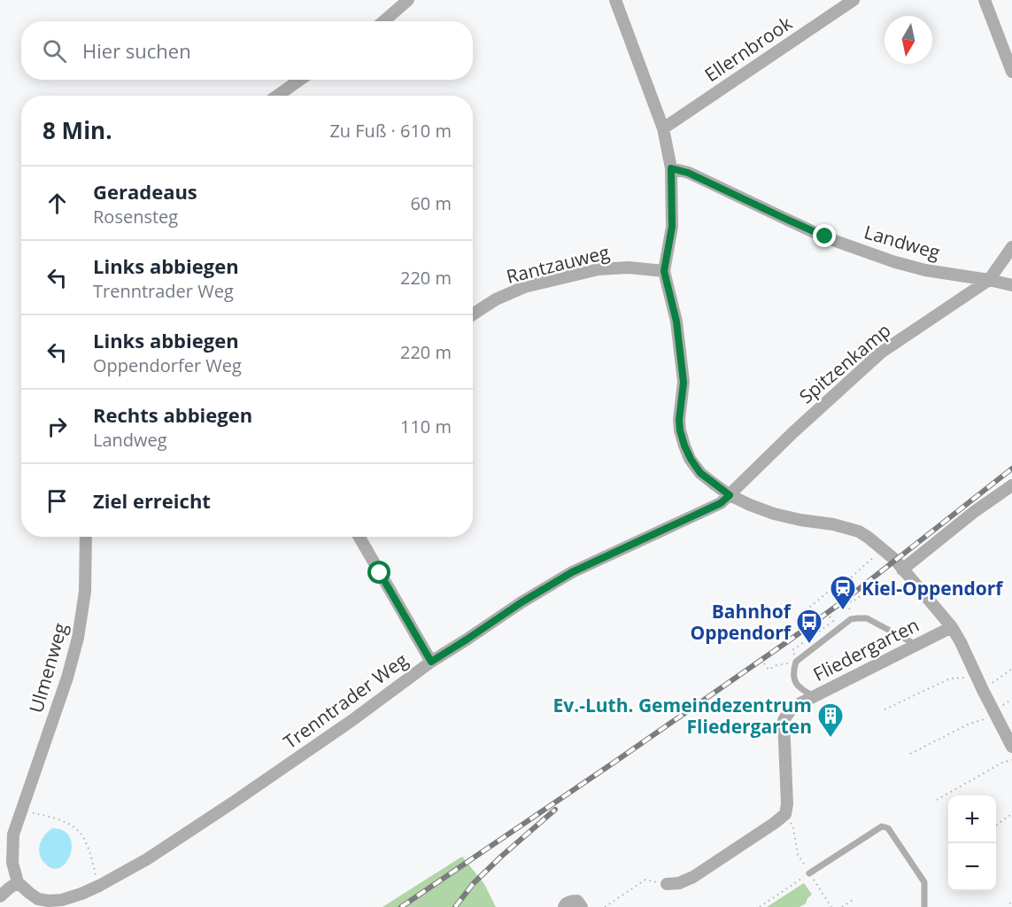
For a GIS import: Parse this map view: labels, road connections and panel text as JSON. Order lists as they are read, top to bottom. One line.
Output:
{"streets":{"street":["Ellernbrook","Landweg","Rantzauweg","Spitzenkamp","Fliedergarten","Ulmenweg","Trenntrader Weg"]},"crossings":[["Landweg","Spitzenkamp"],["Spitzenkamp","Trenntrader Weg"],["Ulmenweg","Trenntrader Weg"]],"places":{"station":["Kiel-Oppendorf"],"bus stop":["Bahnhof Oppendorf"],"building":["Ev.-Luth. Gemeindezentrum Fliedergarten"]},"north":"bottom","page":{"search":"Hier suchen","heading":["8 Min.","Zu Fuß · 610 m"],"list":[["Geradeaus","Rosensteg","60 m"],["Links abbiegen","Trenntrader Weg","220 m"],["Links abbiegen","Oppendorfer Weg","220 m"],["Rechts abbiegen","Landweg","110 m"],"Ziel erreicht"],"map_buttons":["+","−"]}}
